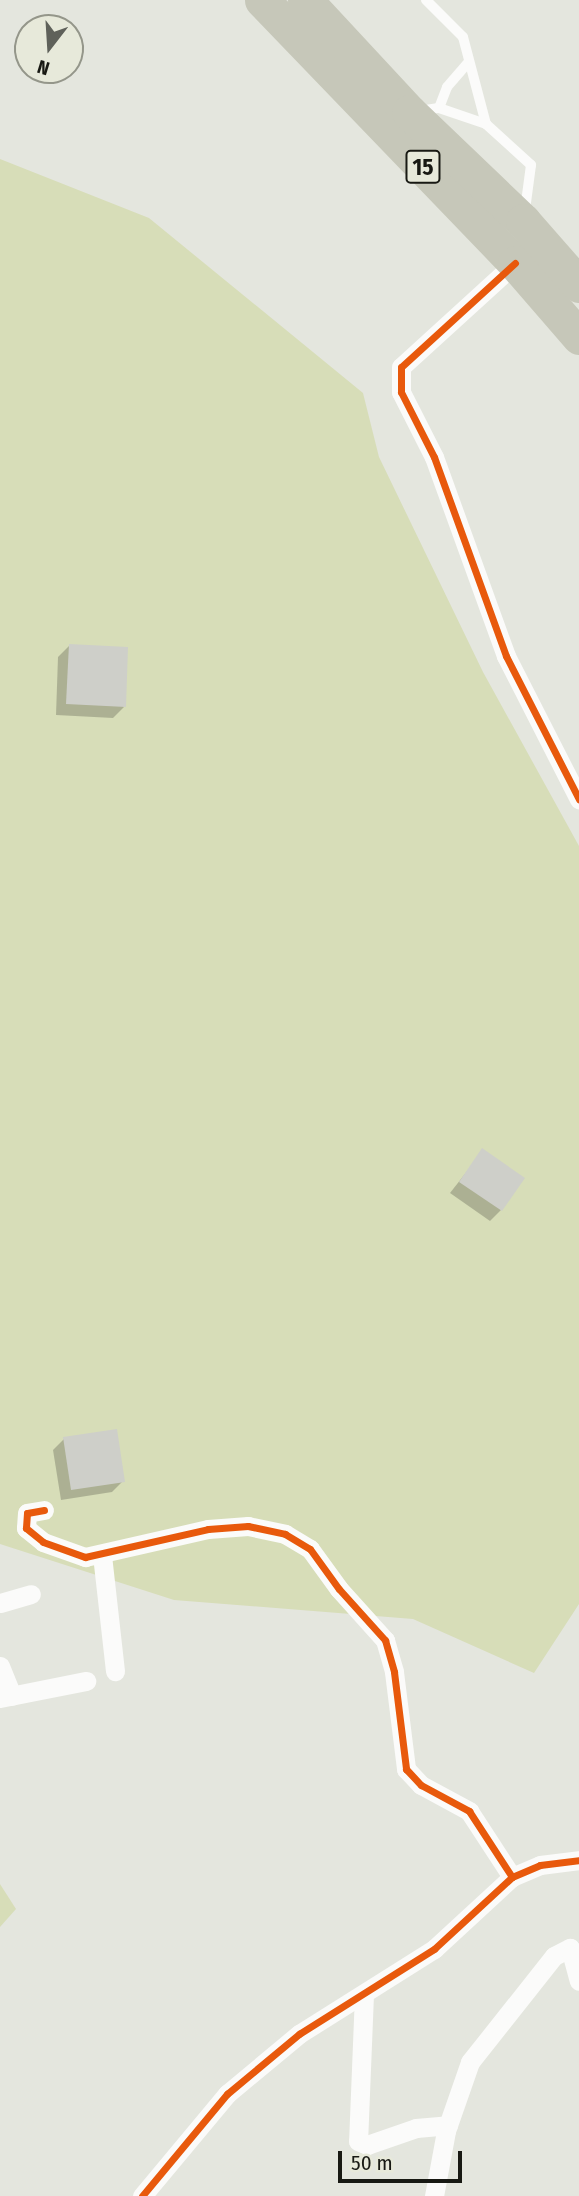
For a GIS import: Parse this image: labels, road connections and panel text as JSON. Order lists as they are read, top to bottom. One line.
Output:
{"streets":{"highway":["15"]},"scale_bar":"50 m","north":"bottom"}
